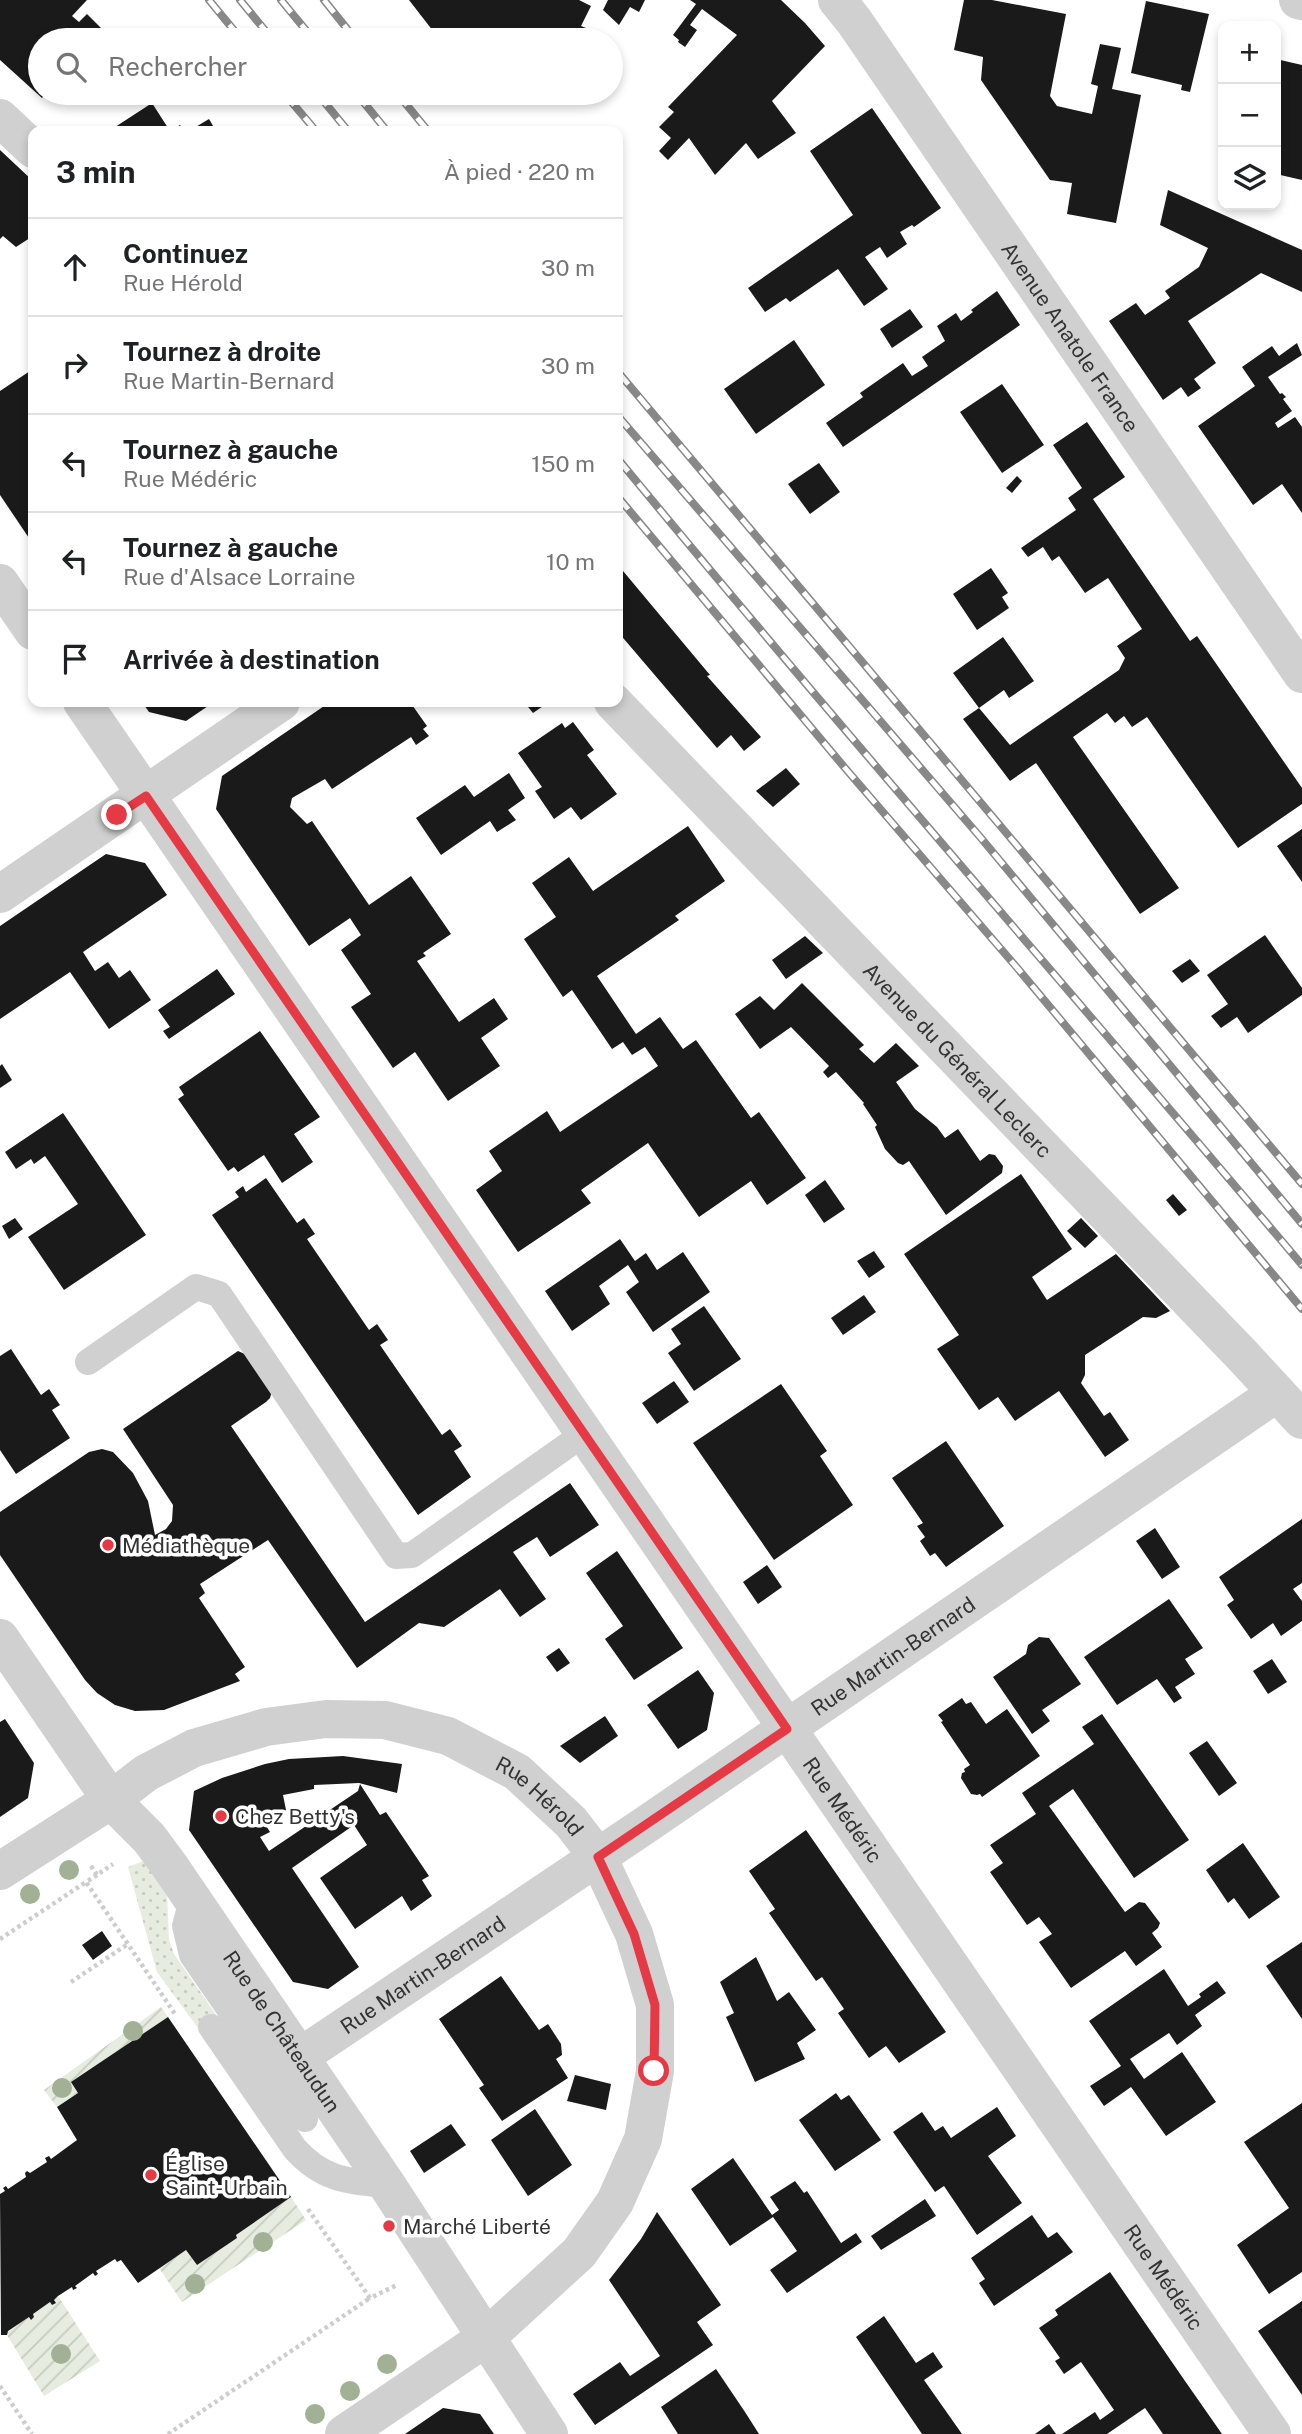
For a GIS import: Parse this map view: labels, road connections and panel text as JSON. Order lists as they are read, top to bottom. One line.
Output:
{"streets":{"street":["Avenue Anatole France","Avenue du Général Leclerc","Rue Martin-Bernard","Rue Hérold","Rue Médéric","Rue de Châteaudun"]},"crossings":[["Avenue du Général Leclerc","Rue Martin-Bernard"],["Rue Martin-Bernard","Rue Hérold"],["Rue Martin-Bernard","Rue Médéric"],["Rue Martin-Bernard","Rue de Châteaudun"],["Rue Hérold","Rue de Châteaudun"]],"places":["Médiathèque","Chez Betty's","Église Saint-Urbain","Marché Liberté"],"page":{"map_buttons":["+","−"],"search":"Rechercher","heading":["3 min","À pied · 220 m"],"list":[["Continuez","Rue Hérold","30 m"],["Tournez à droite","Rue Martin-Bernard","30 m"],["Tournez à gauche","Rue Médéric","150 m"],["Tournez à gauche","Rue d'Alsace Lorraine","10 m"],"Arrivée à destination"]}}
